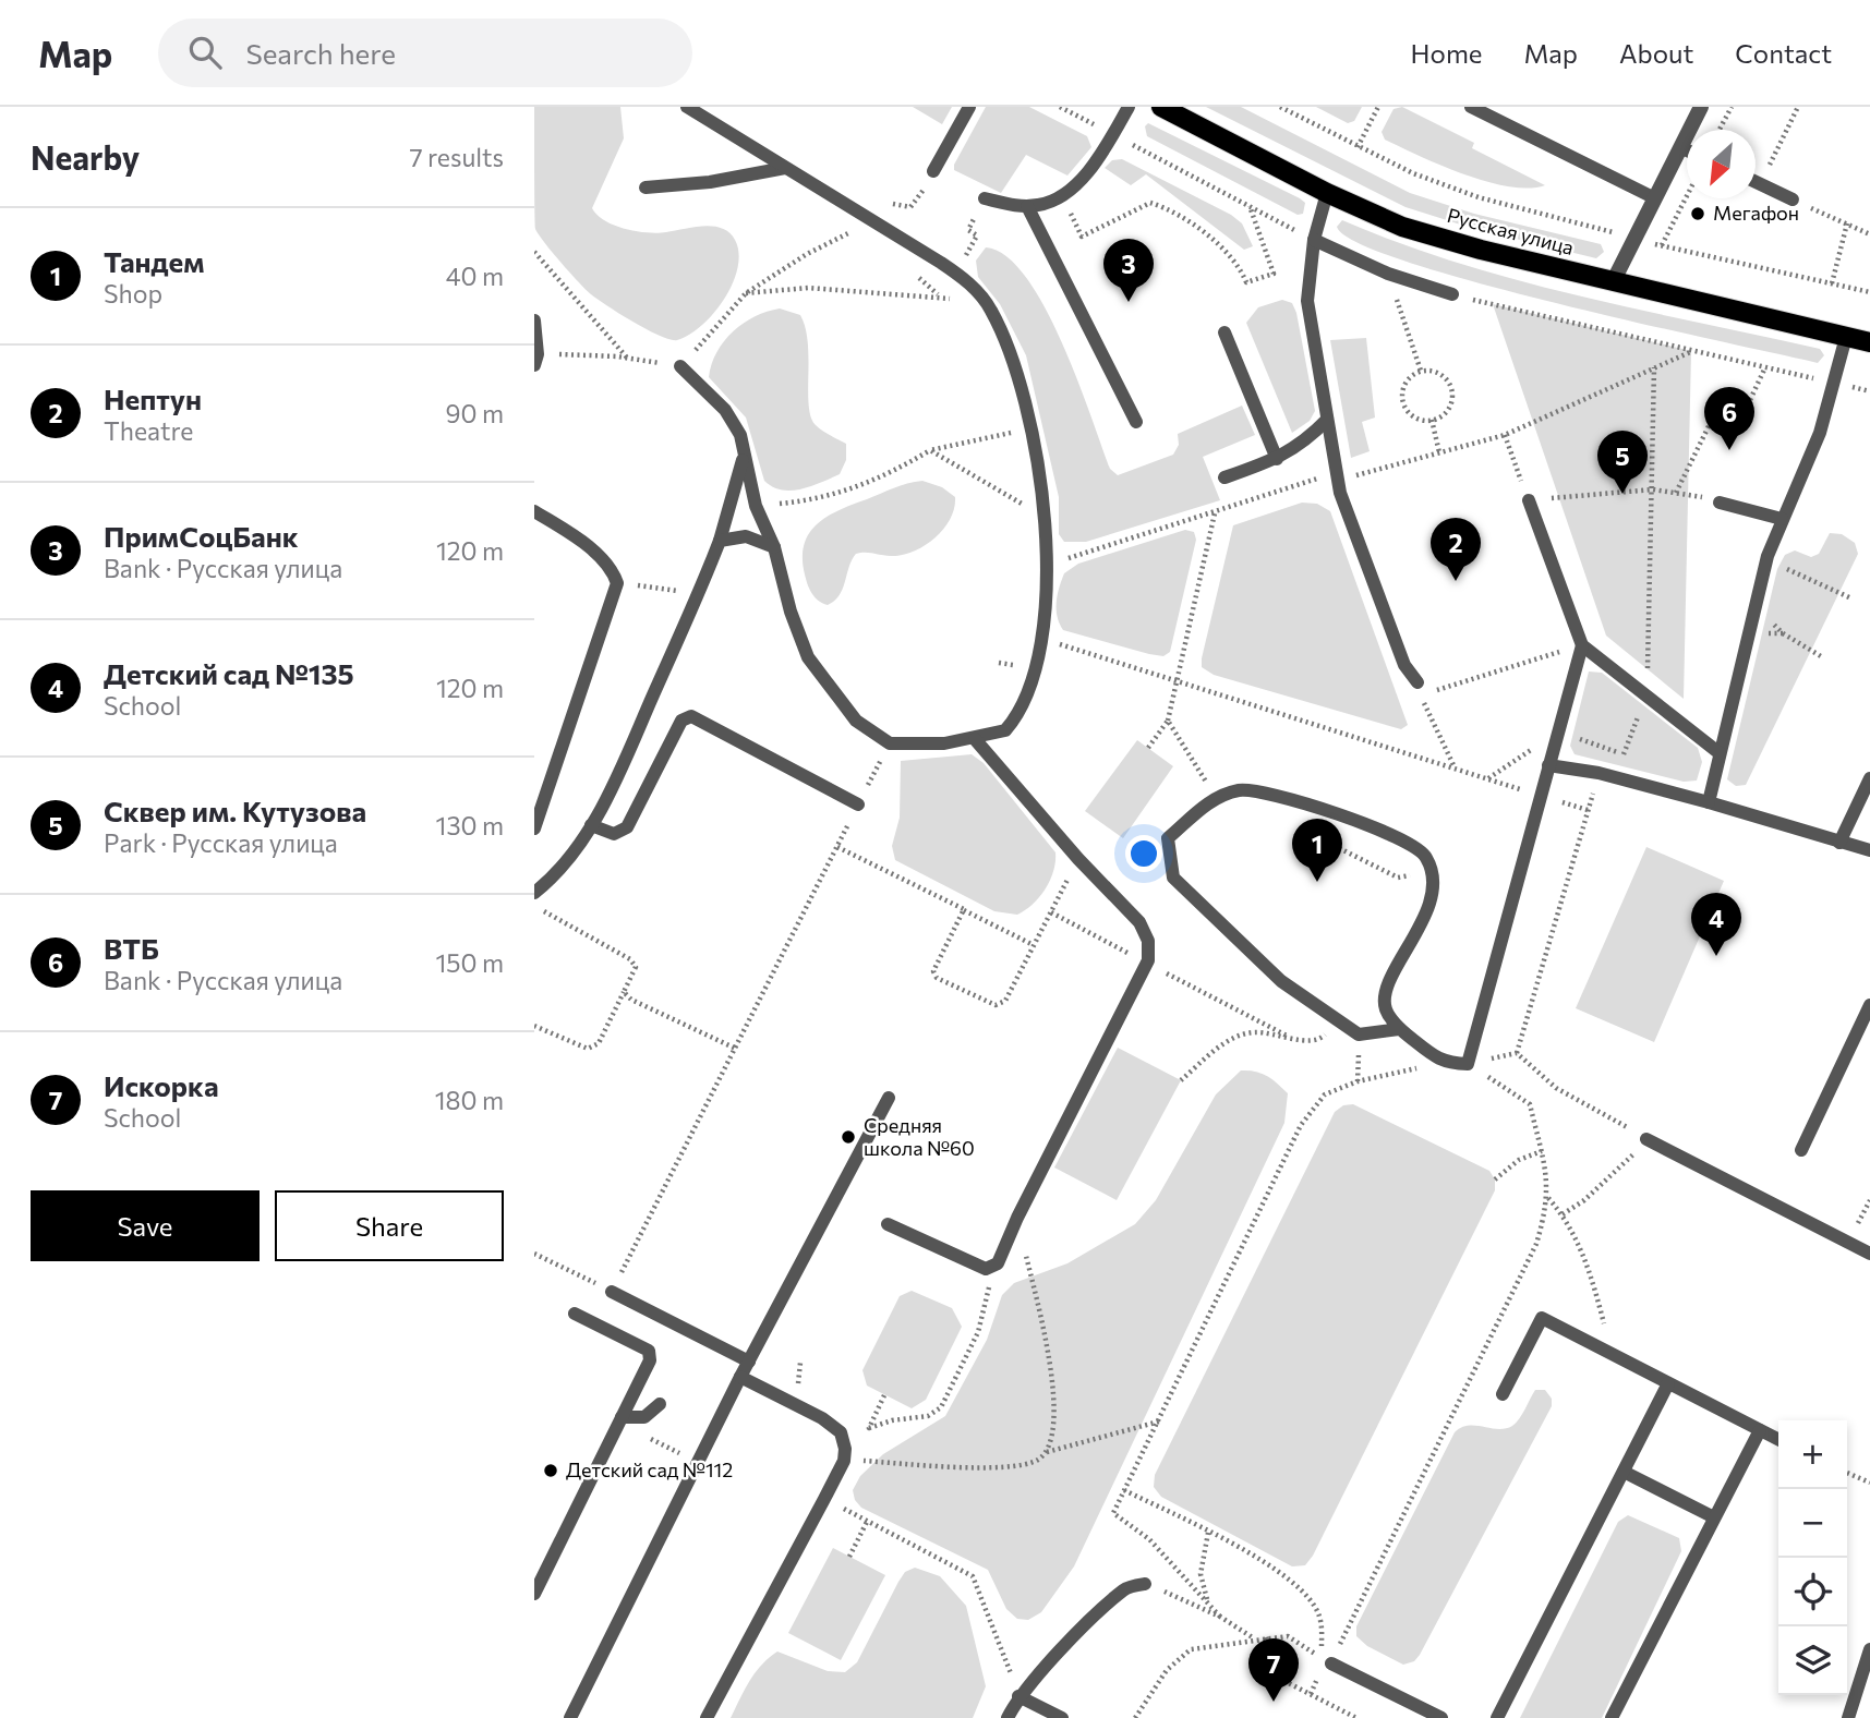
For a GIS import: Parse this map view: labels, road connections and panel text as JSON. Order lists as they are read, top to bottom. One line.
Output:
{"streets":{"main road":["Русская улица"]},"places":["Мегафон","Средняя школа №60","Детский сад №112"],"north":"bottom left","page":{"header":"Map","search":"Search here","nav":["Home","Map","About","Contact"],"heading":["Nearby","7 results"],"list":[{"mark":"1","name":"Тандем","note":"Shop","value":"40 m"},{"mark":"2","name":"Нептун","note":"Theatre","value":"90 m"},{"mark":"3","name":"ПримСоцБанк","note":"Bank · Русская улица","value":"120 m"},{"mark":"4","name":"Детский сад №135","note":"School","value":"120 m"},{"mark":"5","name":"Cквер им. Кутузова","note":"Park · Русская улица","value":"130 m"},{"mark":"6","name":"ВТБ","note":"Bank · Русская улица","value":"150 m"},{"mark":"7","name":"Искорка","note":"School","value":"180 m"}],"pins":["3","6","5","2","1","4","7"],"buttons":["Save","Share"],"map_buttons":["+","−"]}}
